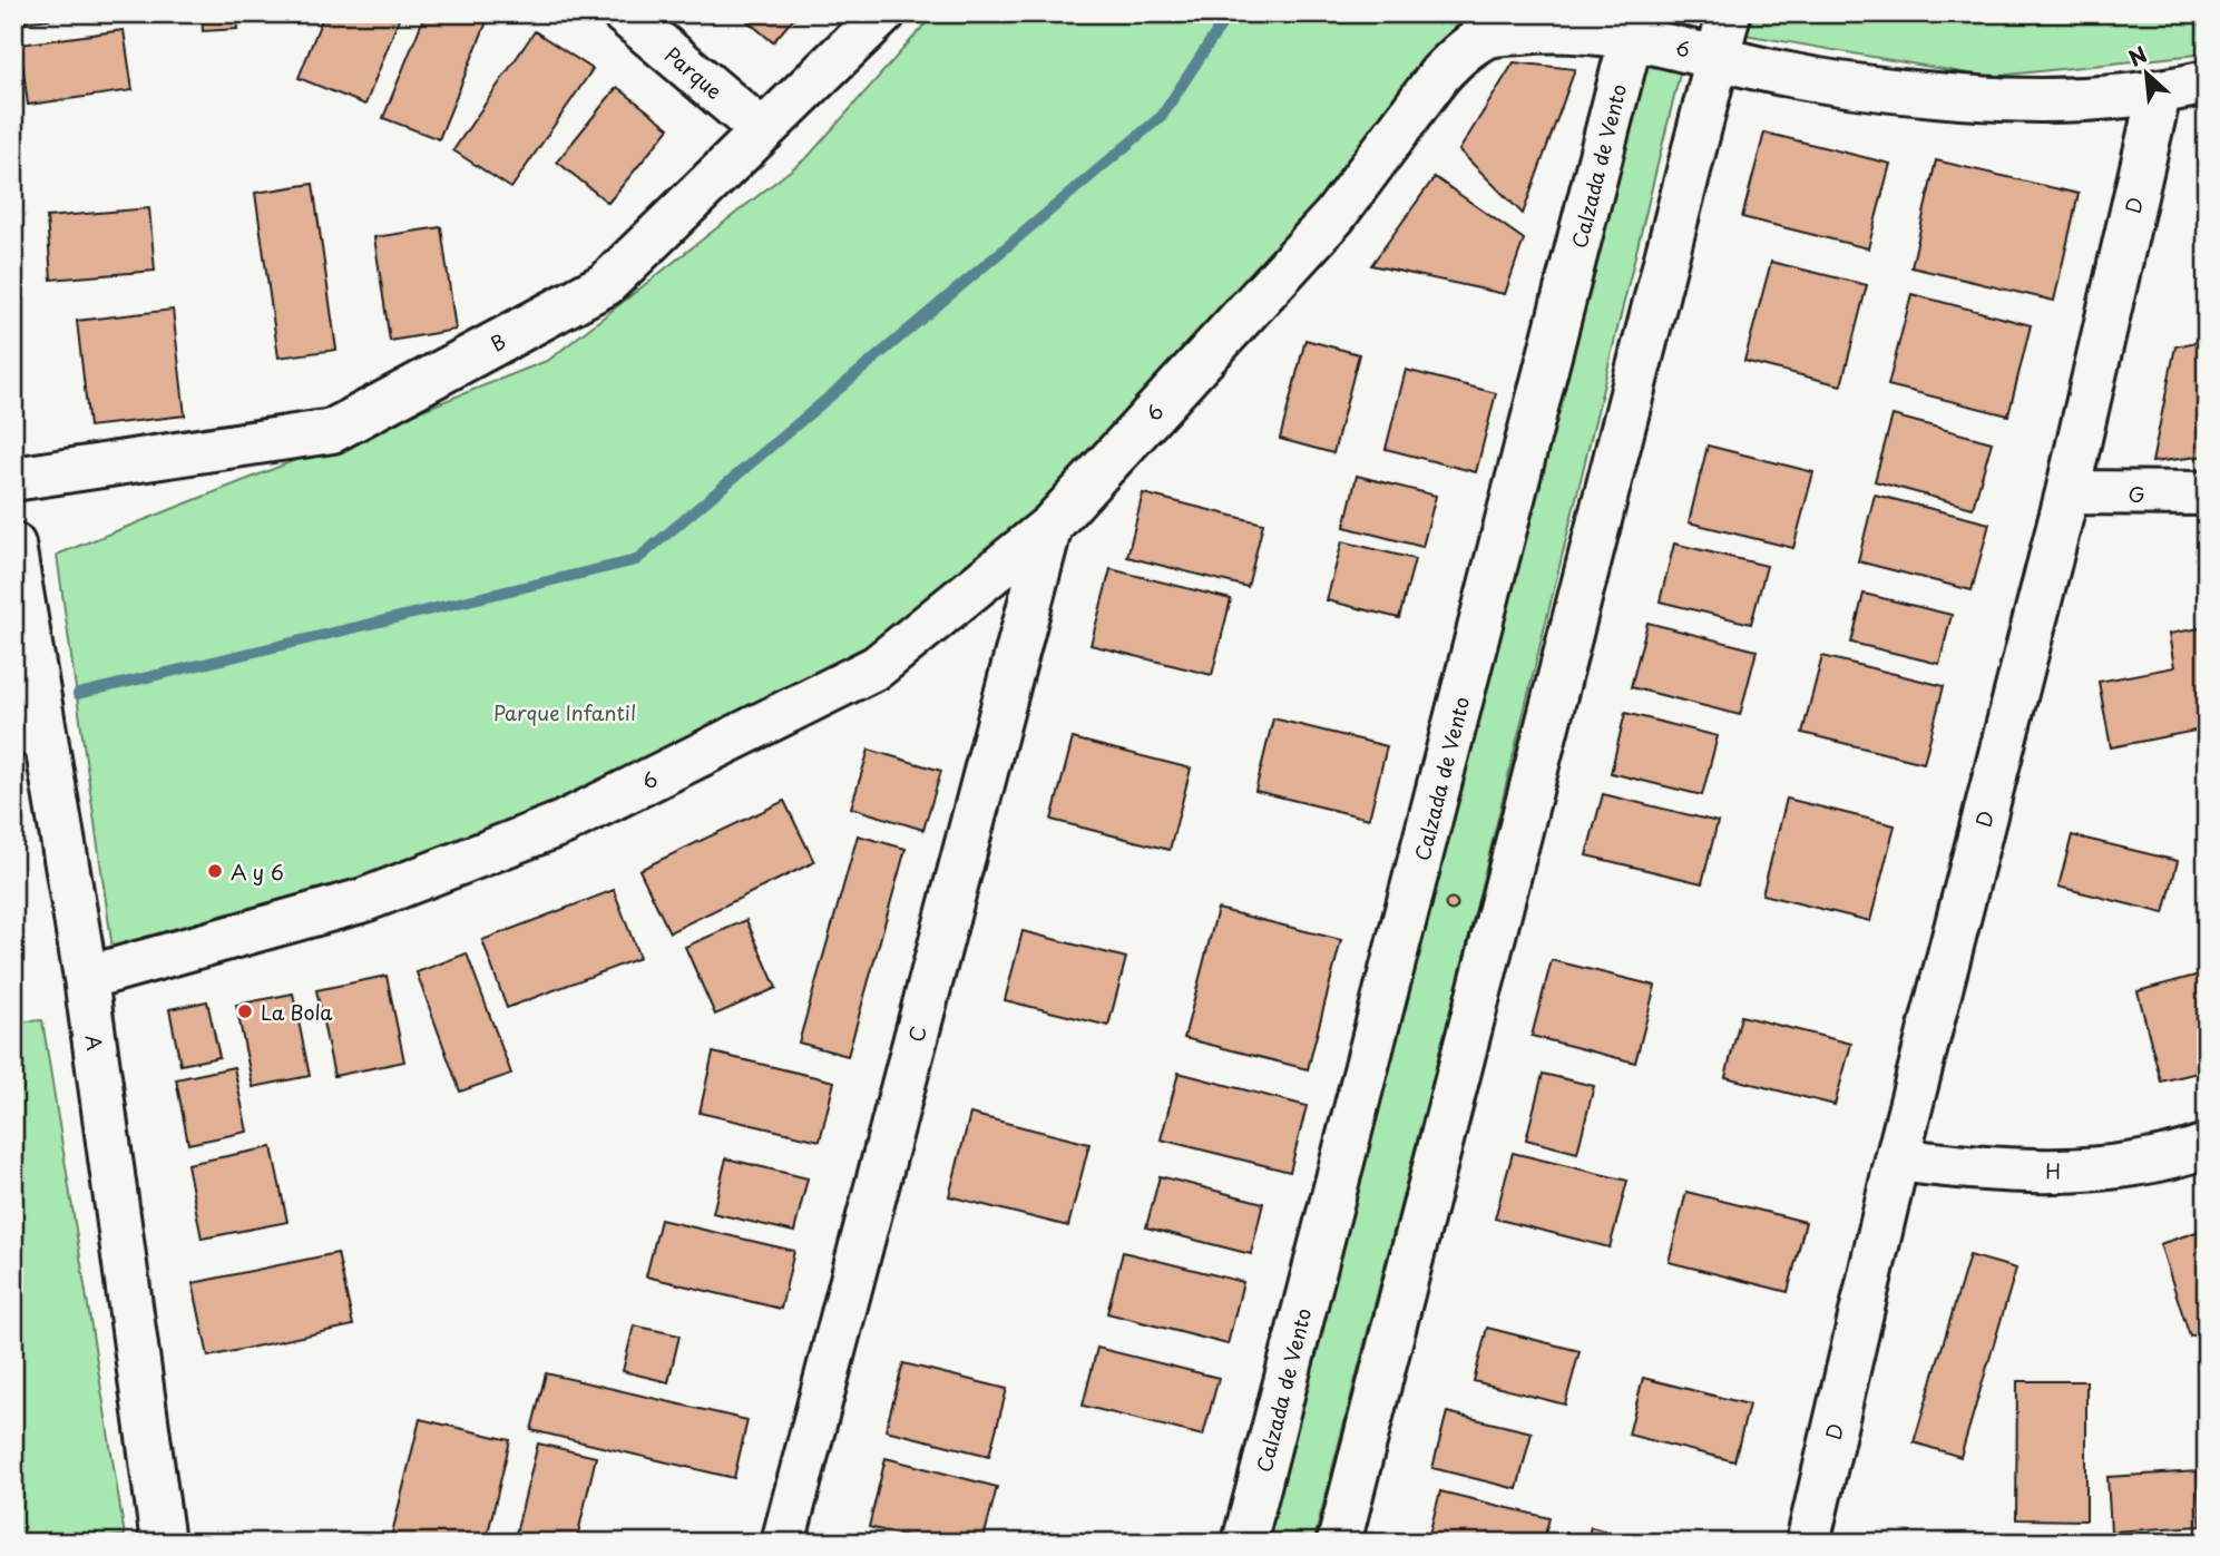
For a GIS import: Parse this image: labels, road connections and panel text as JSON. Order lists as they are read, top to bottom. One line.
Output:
{"streets":{"street":["6","Parque","Calzada de Vento","D","B","G","C","A","H"]},"crossings":[["6","Calzada de Vento"],["6","D"],["6","C"],["6","A"],["Parque","B"],["D","G"],["D","H"]],"parks":["Parque Infantil"],"places":["A y 6","La Bola"],"north":"top left"}
